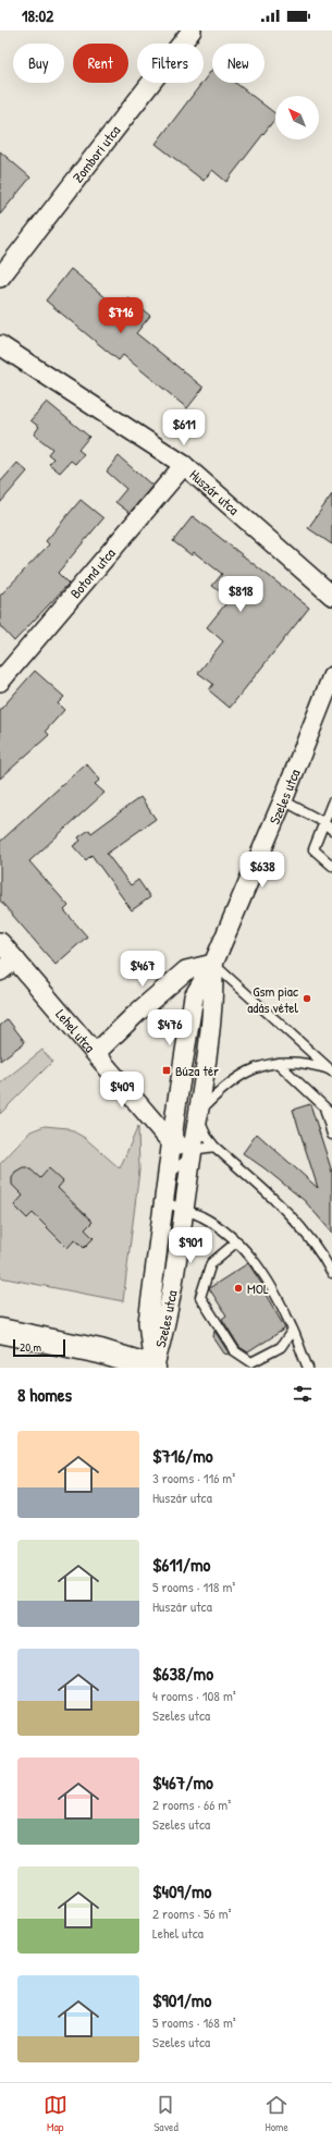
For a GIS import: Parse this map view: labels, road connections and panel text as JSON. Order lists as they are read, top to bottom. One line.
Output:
{"streets":{"street":["Zombori utca","Huszár utca","Botond utca","Szeles utca","Lehel utca"]},"crossings":[["Huszár utca","Botond utca"],["Szeles utca","Lehel utca"]],"places":{"other":["Gsm piac adás vétel","MOL"],"transit":["Búza tér"]},"scale_bar":"20 m","north":"top left","page":{"status":"18:02","chip":["Buy","Rent","Filters","New"],"price":["$716","$611","$818","$638","$467","$476","$409","$901"],"scale":"20 m","heading":"8 homes","list":[{"name":"$716/mo","note":"3 rooms · 116 m² · Huszár utca"},{"name":"$611/mo","note":"5 rooms · 118 m² · Huszár utca"},{"name":"$638/mo","note":"4 rooms · 108 m² · Szeles utca"},{"name":"$467/mo","note":"2 rooms · 66 m² · Szeles utca"},{"name":"$409/mo","note":"2 rooms · 56 m² · Lehel utca"},{"name":"$901/mo","note":"5 rooms · 168 m² · Szeles utca"}],"tabs":["Map","Saved","Home"]}}
